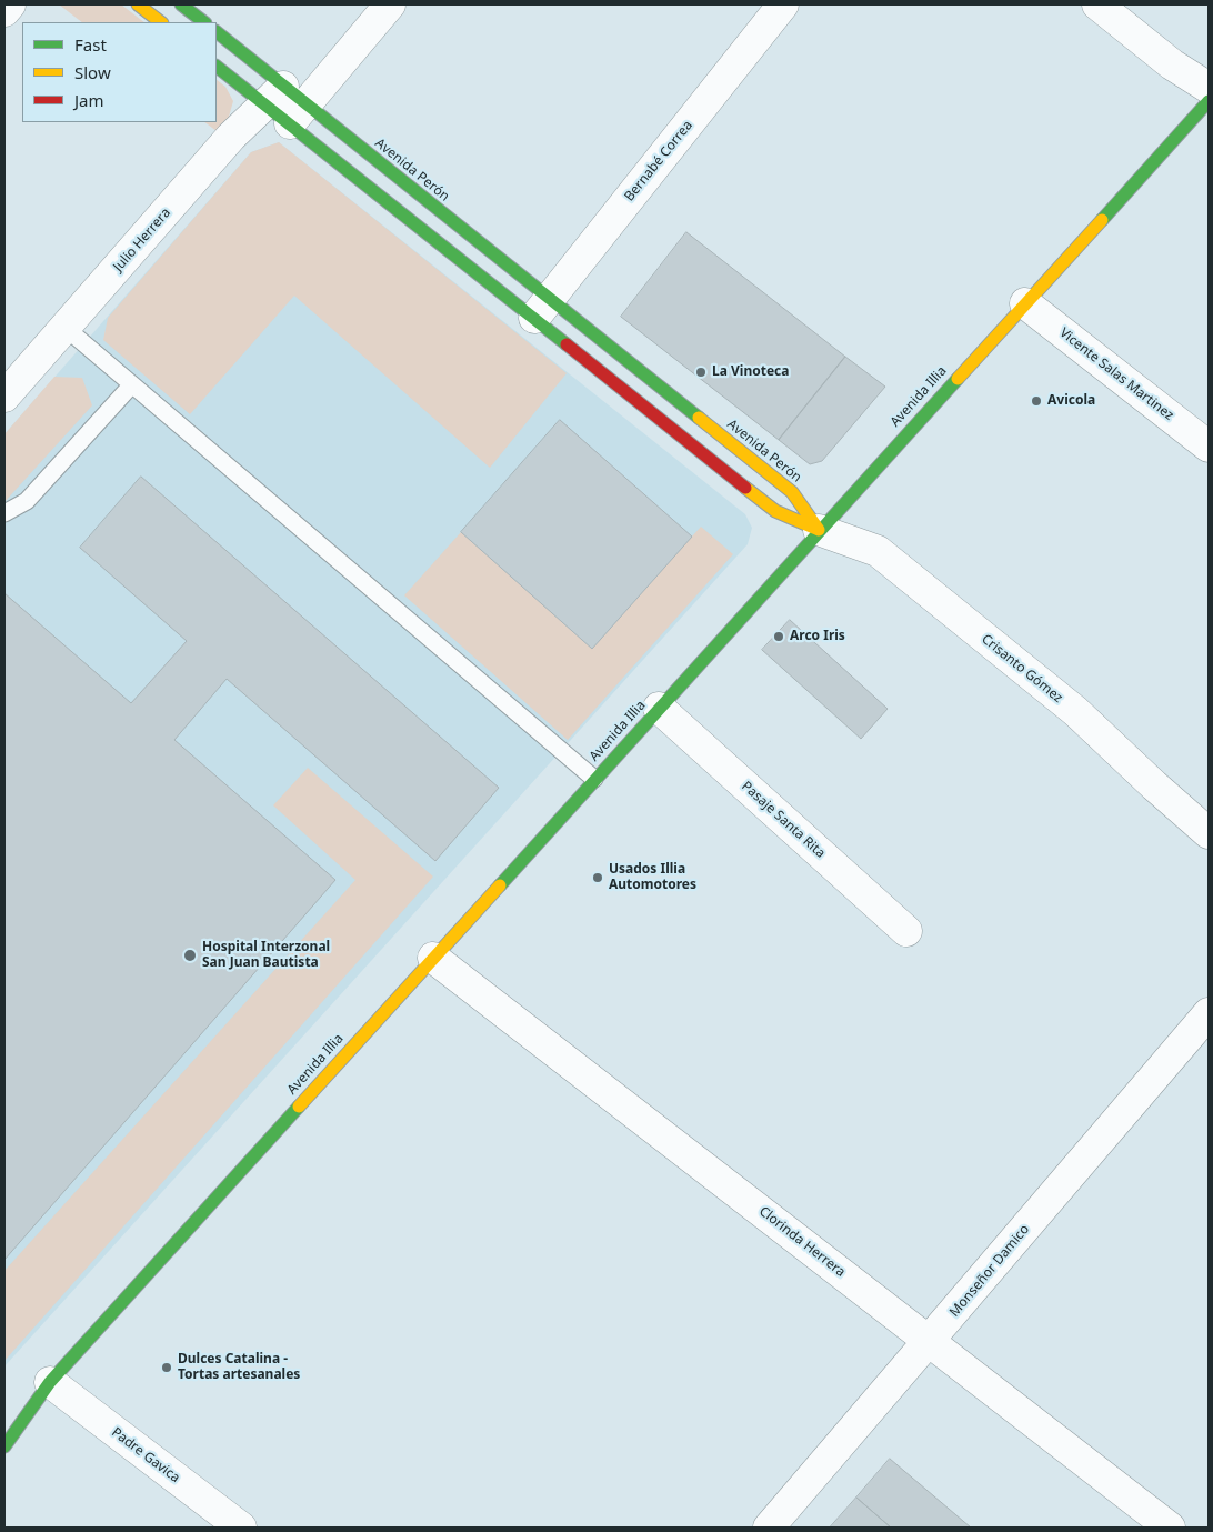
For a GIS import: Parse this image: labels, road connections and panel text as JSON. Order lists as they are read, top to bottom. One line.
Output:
{"streets":{"main road":["Avenida Perón","Avenida Illia"],"street":["Bernabé Correa","Julio Herrera","Vicente Salas Martinez","Crisanto Gómez","Pasaje Santa Rita","Clorinda Herrera","Monseñor Damico","Padre Gavica"]},"crossings":[["Bernabé Correa","Avenida Perón"],["Avenida Perón","Julio Herrera"],["Avenida Perón","Avenida Illia"],["Avenida Perón","Crisanto Gómez"],["Vicente Salas Martinez","Avenida Illia"],["Avenida Illia","Crisanto Gómez"],["Avenida Illia","Pasaje Santa Rita"],["Avenida Illia","Clorinda Herrera"],["Avenida Illia","Padre Gavica"],["Clorinda Herrera","Monseñor Damico"]],"places":["La Vinoteca","Avicola","Arco Iris","Usados Illia Automotores","Hospital Interzonal San Juan Bautista","Dulces Catalina - Tortas artesanales"],"legend":["Fast","Slow","Jam"]}
